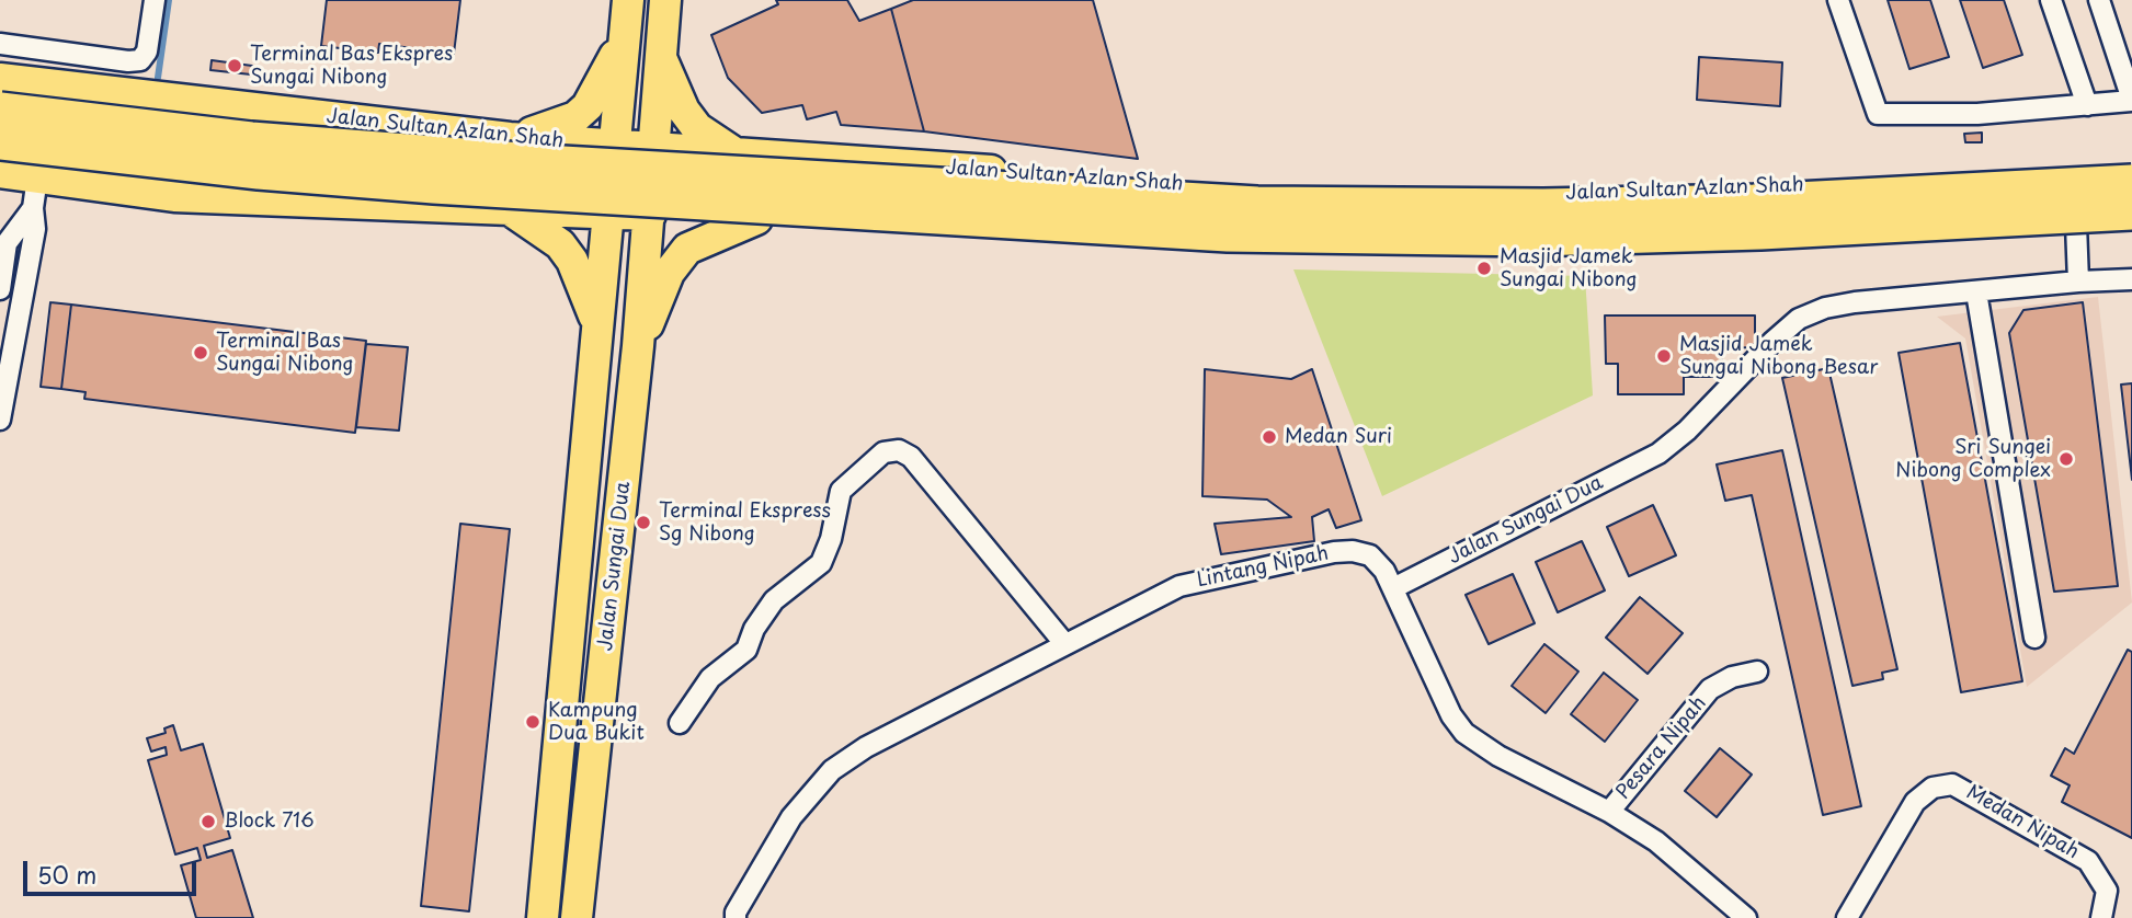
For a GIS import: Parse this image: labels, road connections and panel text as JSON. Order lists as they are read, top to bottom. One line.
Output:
{"streets":{"highway":["Jalan Sultan Azlan Shah"],"main road":["Jalan Sungai Dua"],"street":["Lintang Nipah","Pesara Nipah","Medan Nipah"]},"crossings":[["Jalan Sultan Azlan Shah","Jalan Sungai Dua"],["Jalan Sungai Dua","Lintang Nipah"],["Lintang Nipah","Pesara Nipah"]],"places":["Terminal Bas Ekspres Sungai Nibong","Masjid Jamek Sungai Nibong","Terminal Bas Sungai Nibong","Masjid Jamek Sungai Nibong Besar","Medan Suri","Sri Sungei Nibong Complex","Terminal Ekspress Sg Nibong","Kampung Dua Bukit","Block 716"],"scale_bar":"50 m"}
